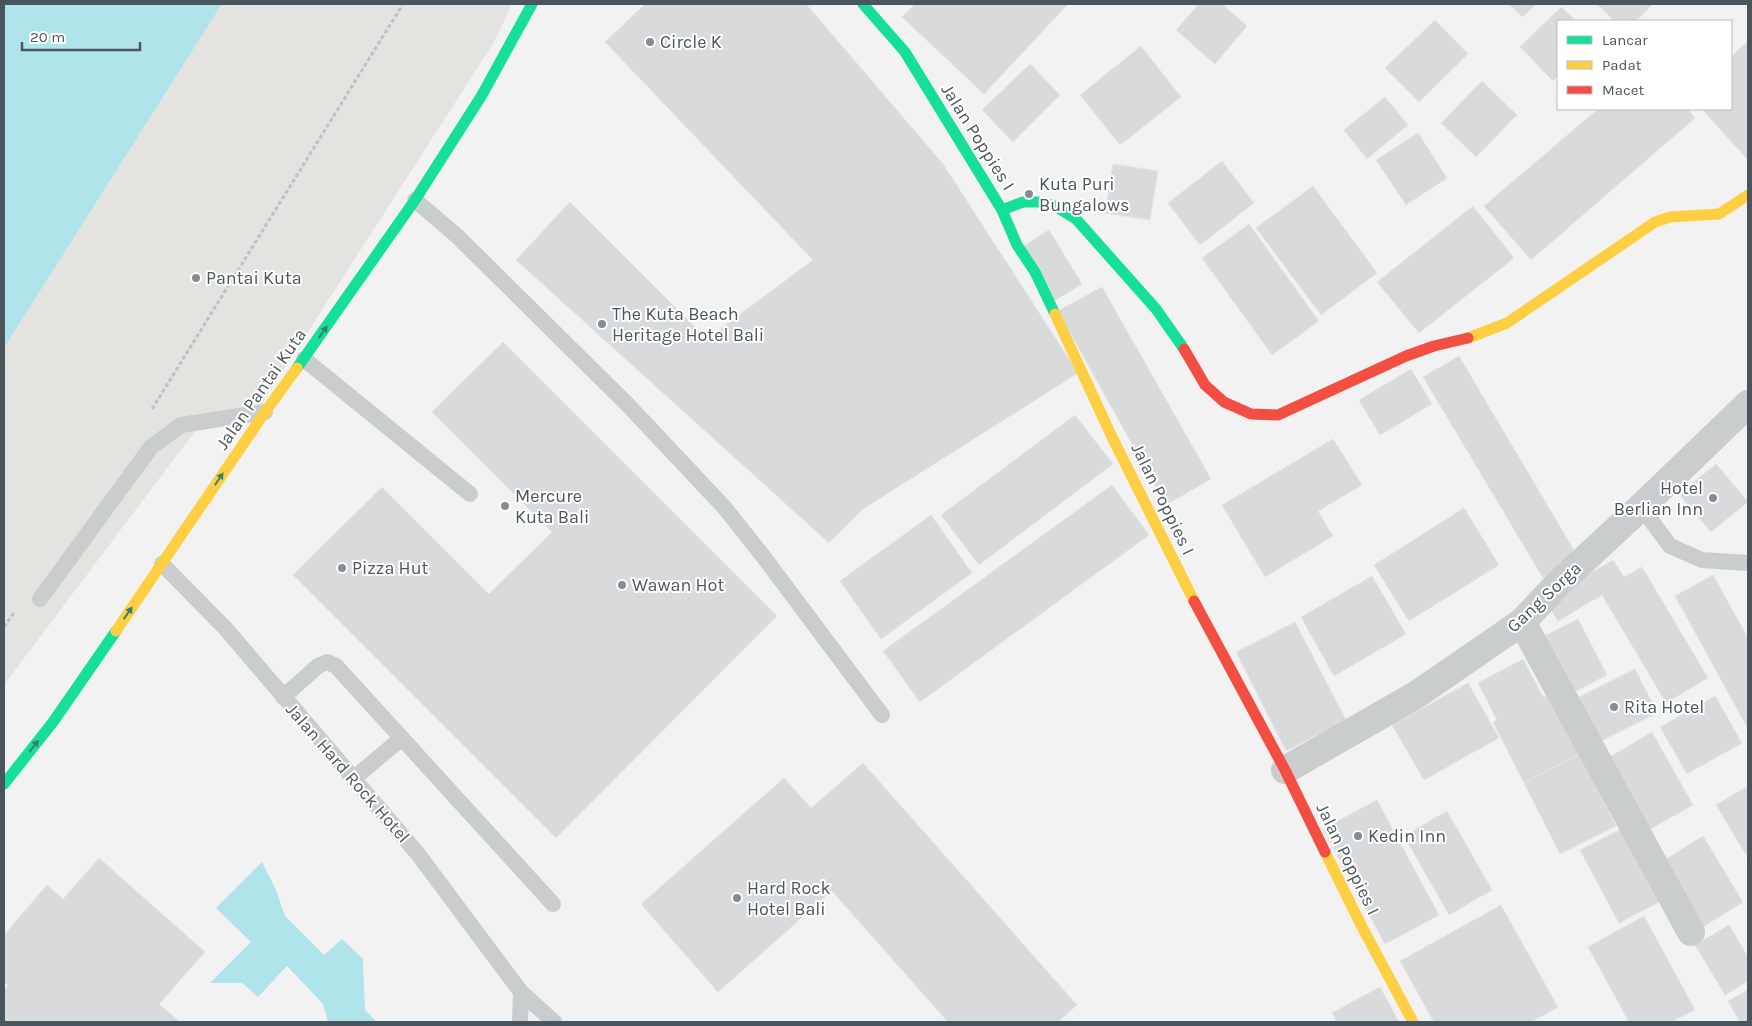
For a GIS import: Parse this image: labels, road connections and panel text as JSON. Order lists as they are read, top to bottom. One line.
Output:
{"streets":{"street":["Jalan Poppies I","Jalan Pantai Kuta","Gang Sorga"],"lane":["Jalan Hard Rock Hotel"]},"crossings":[["Jalan Poppies I","Gang Sorga"],["Jalan Pantai Kuta","Jalan Hard Rock Hotel"]],"one_way":["Jalan Pantai Kuta"],"places":["Circle K","Kuta Puri Bungalows","Pantai Kuta","The Kuta Beach Heritage Hotel Bali","Hotel Berlian Inn","Mercure Kuta Bali","Pizza Hut","Wawan Hot","Rita Hotel","Kedin Inn","Hard Rock Hotel Bali"],"legend":["Lancar","Padat","Macet"],"scale_bar":"20 m"}
